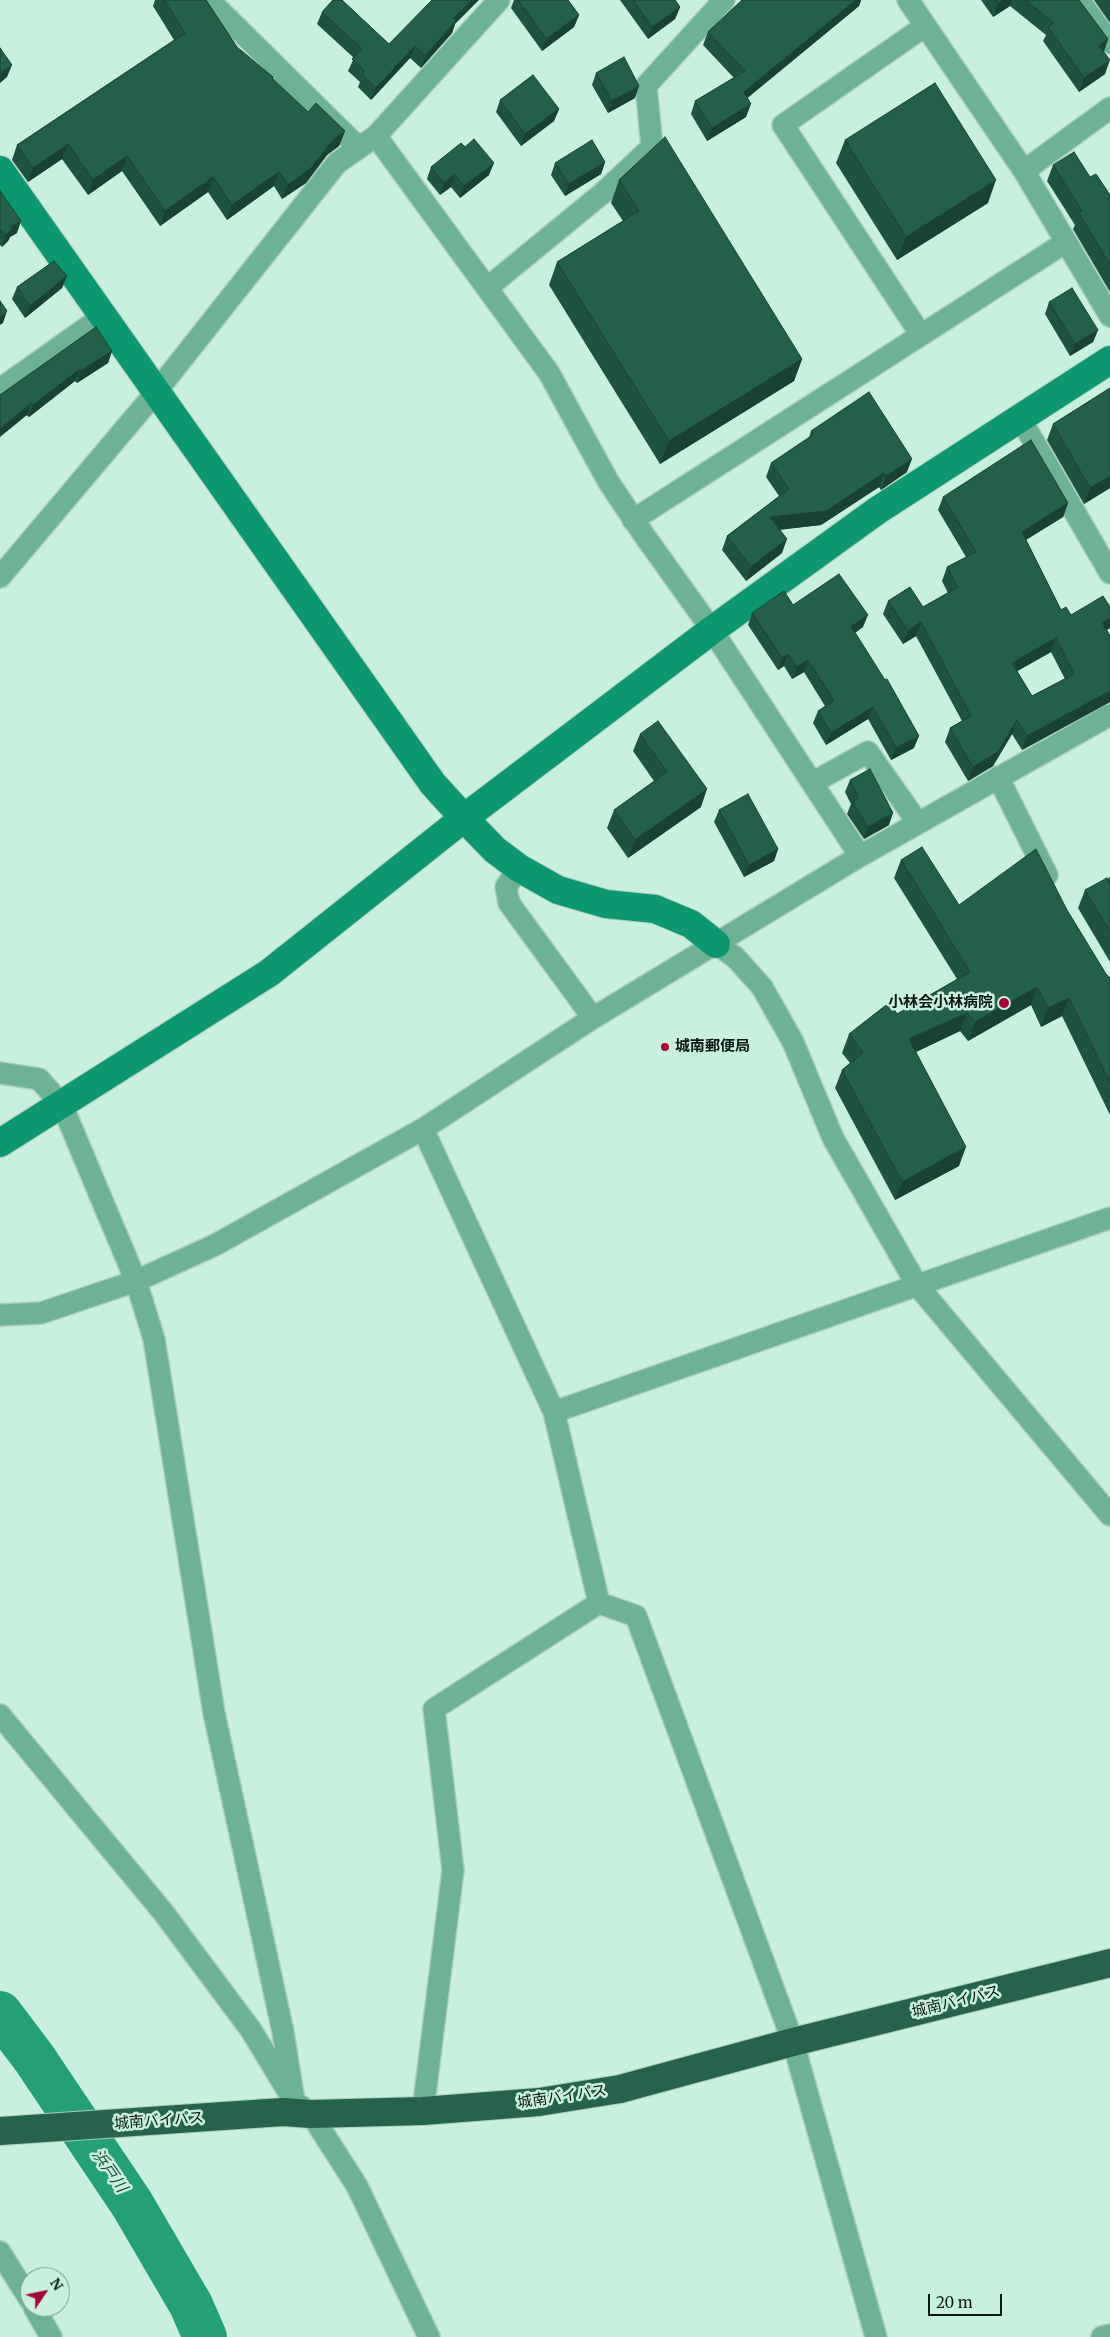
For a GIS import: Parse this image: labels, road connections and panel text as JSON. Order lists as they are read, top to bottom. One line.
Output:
{"streets":{"highway":["城南バイパス"]},"water":["浜戸川"],"places":["小林会小林病院","城南郵便局"],"scale_bar":"20 m","north":"top right"}
